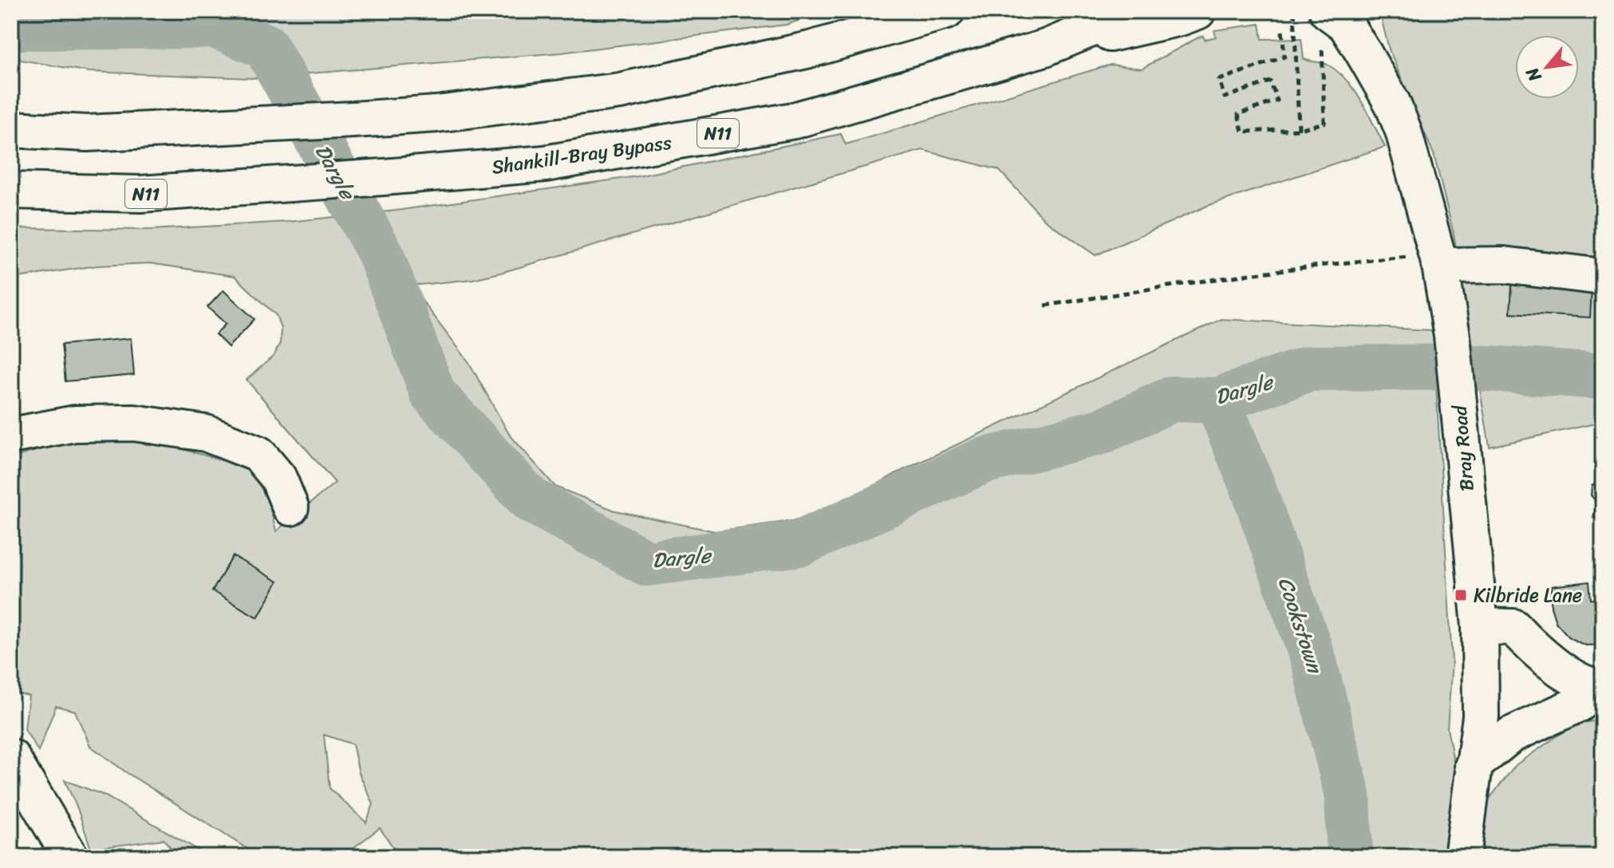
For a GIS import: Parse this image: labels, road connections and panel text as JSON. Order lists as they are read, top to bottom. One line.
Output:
{"streets":{"main road":["N11","Shankill-Bray Bypass","Bray Road"]},"crossings":[["N11","Shankill-Bray Bypass"]],"water":["Dargle","Cookstown"],"places":{"transit":["Kilbride Lane"]},"north":"bottom left"}
